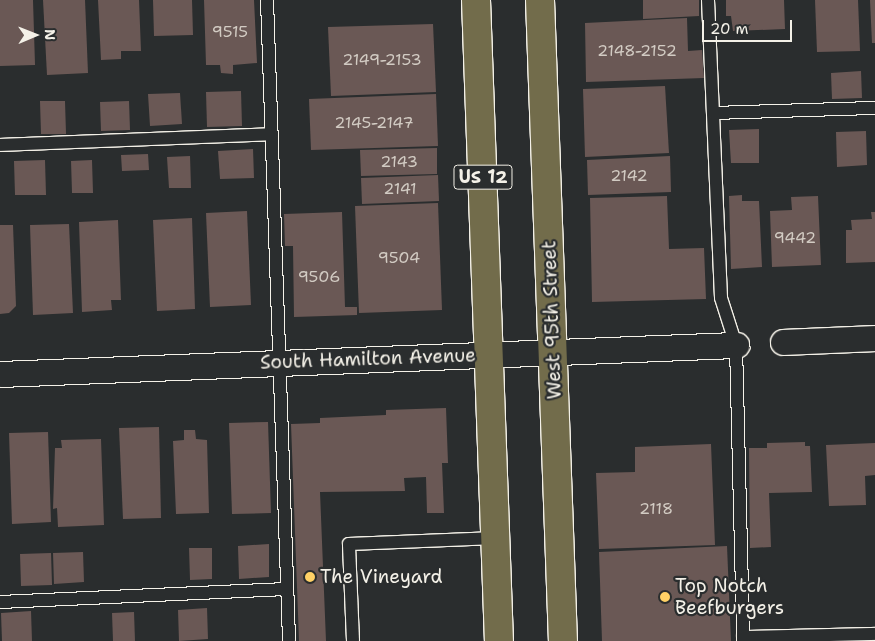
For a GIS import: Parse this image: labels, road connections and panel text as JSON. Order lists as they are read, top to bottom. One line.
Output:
{"streets":{"main road":["US 12","West 95th Street"],"street":["South Hamilton Avenue"]},"crossings":[["US 12","South Hamilton Avenue"],["West 95th Street","South Hamilton Avenue"]],"places":["The Vineyard","Top Notch Beefburgers"],"house_numbers":["9515","2148-2152","2149-2153","2145-2147","2143","2142","2141","9442","9504","9506","2118"],"scale_bar":"20 m","north":"right"}
